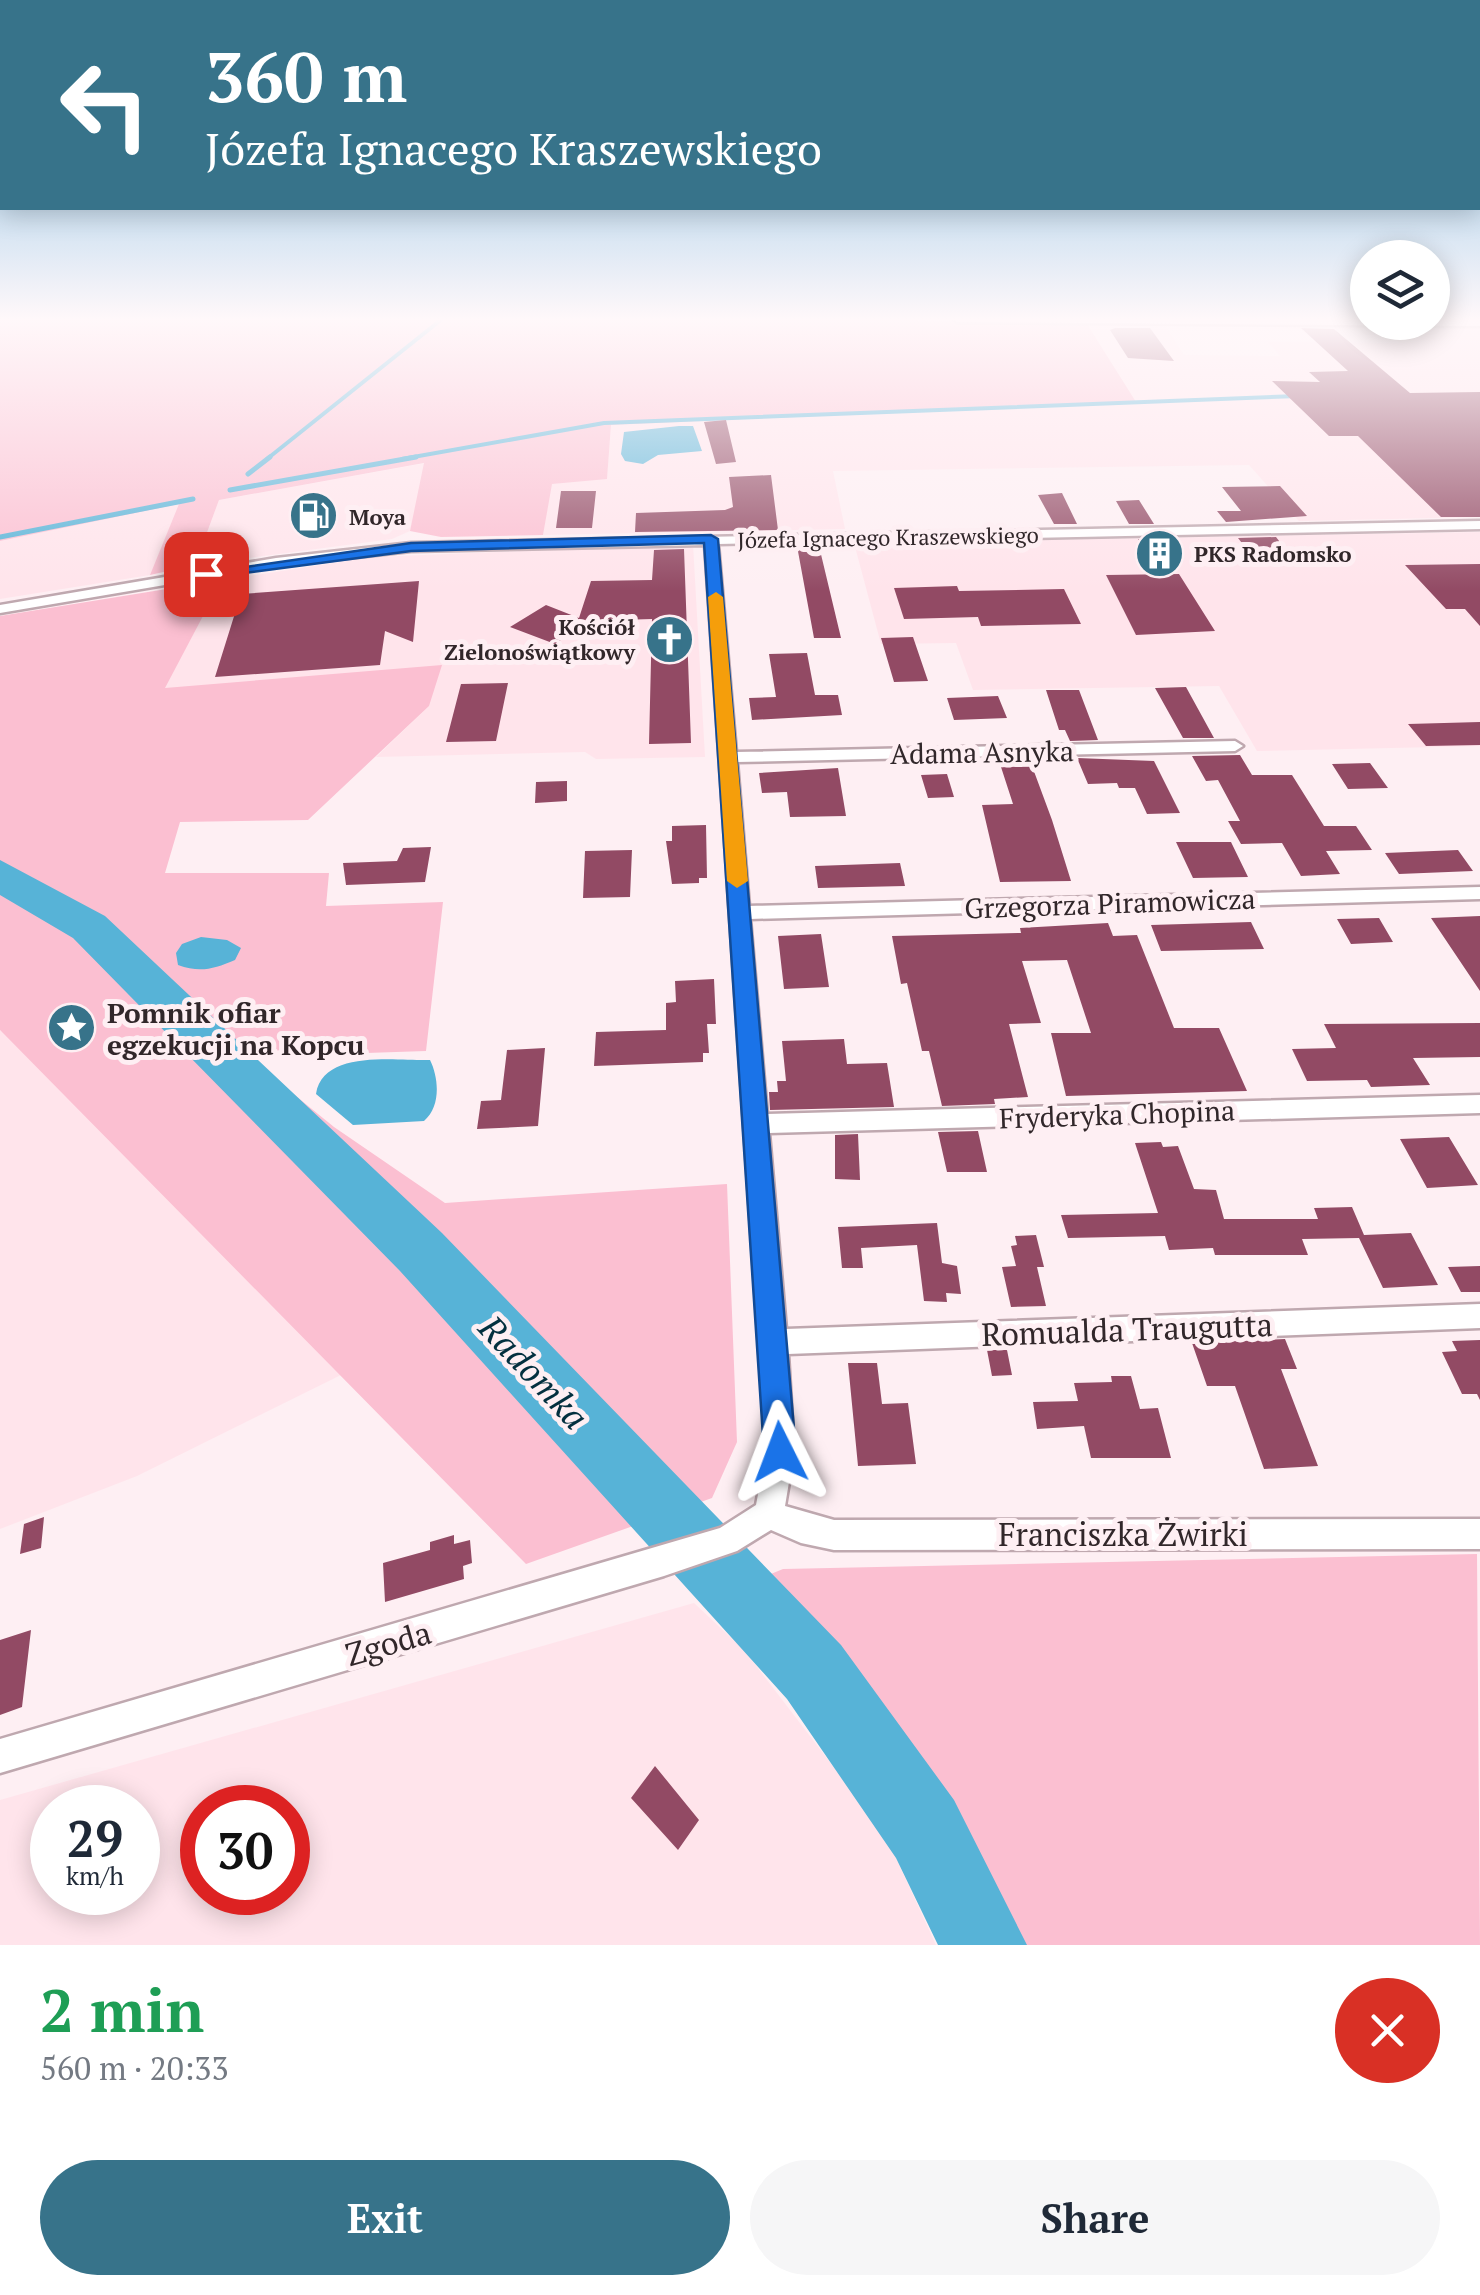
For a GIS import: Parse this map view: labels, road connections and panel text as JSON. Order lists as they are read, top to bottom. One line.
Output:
{"streets":{"street":["Józefa Ignacego Kraszewskiego","Adama Asnyka","Grzegorza Piramowicza","Fryderyka Chopina","Romualda Traugutta","Franciszka Żwirki","Zgoda"]},"crossings":[["Franciszka Żwirki","Zgoda"]],"water":["Radomka"],"places":{"fuel station":["Moya"],"building":["PKS Radomsko"],"church":["Kościół Zielonoświątkowy"],"place":["Pomnik ofiar egzekucji na Kopcu"]},"page":{"turn":["360 m","Józefa Ignacego Kraszewskiego"],"speed":"29 km/h","limit":"30","heading":["2 min","560 m · 20:33"],"buttons":["Exit","Share"]}}
